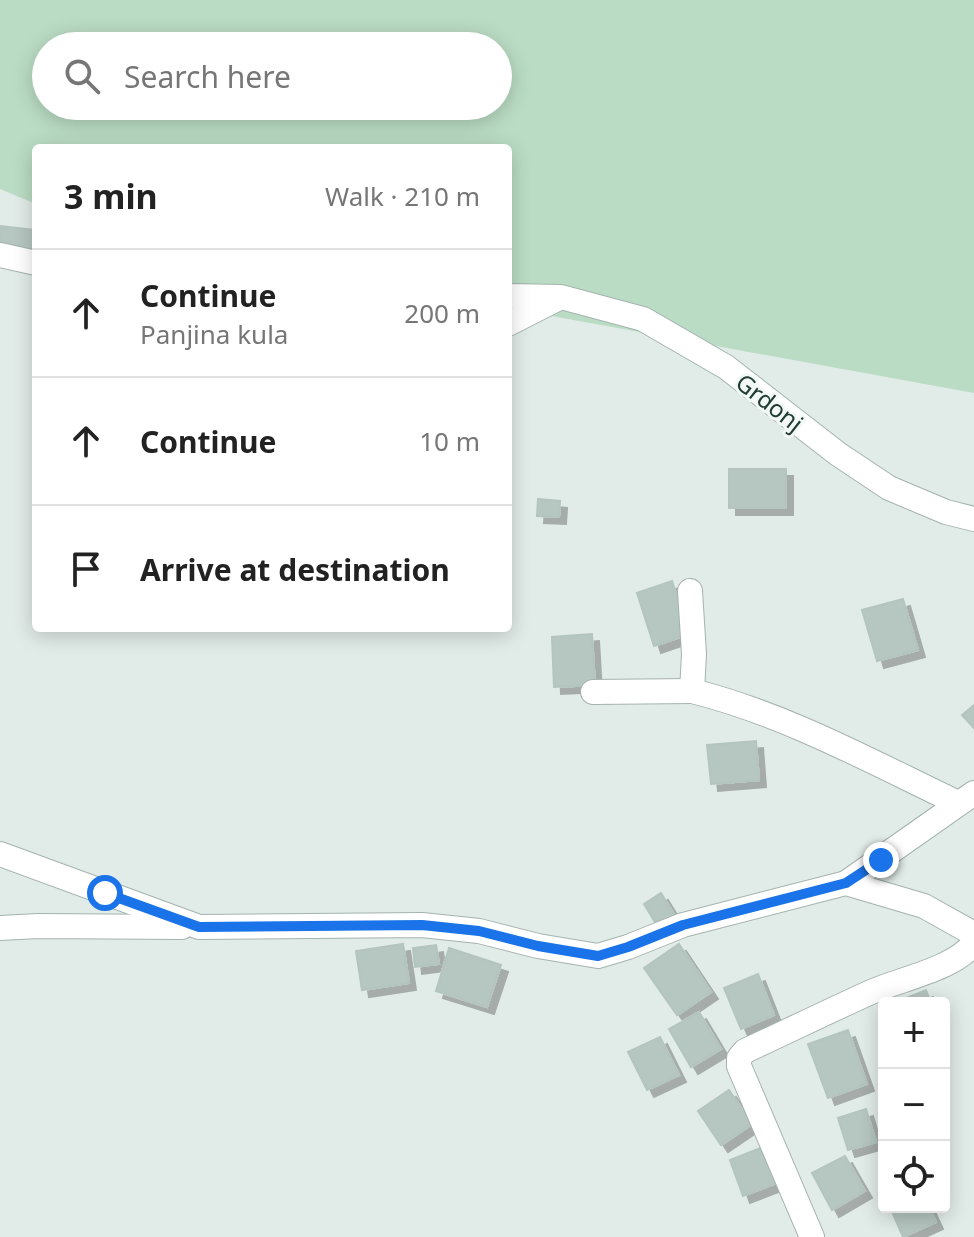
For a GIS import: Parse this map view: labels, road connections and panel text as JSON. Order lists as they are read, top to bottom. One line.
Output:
{"streets":{"street":["Grdonj"]},"page":{"search":"Search here","heading":["3 min","Walk · 210 m"],"list":[["Continue","Panjina kula","200 m"],["Continue","10 m"],"Arrive at destination"],"map_buttons":["+","−"]}}
